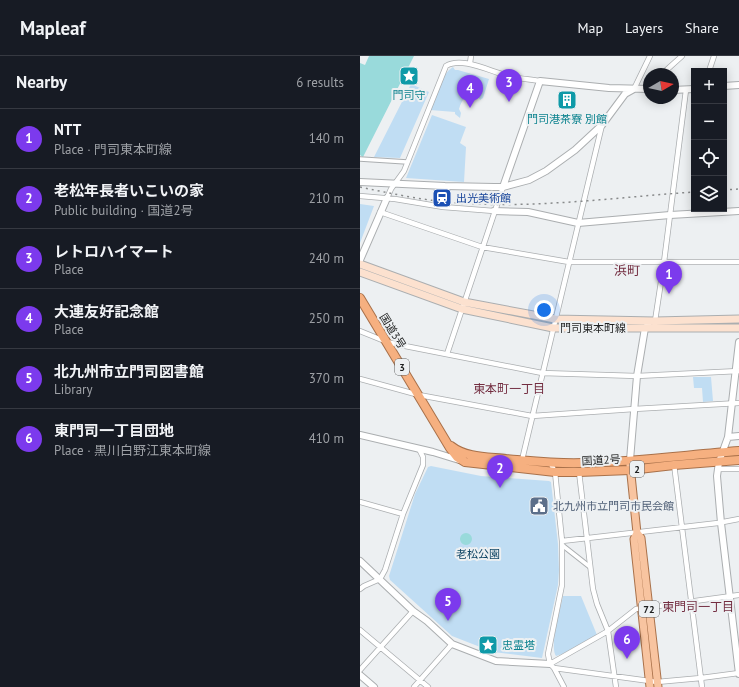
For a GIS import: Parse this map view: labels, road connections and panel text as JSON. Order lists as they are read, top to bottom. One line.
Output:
{"streets":{"highway":["国道3号","3","国道2号","2"],"main road":["門司東本町線","72"]},"crossings":[["国道3号","国道2号"],["国道2号","72"]],"districts":["浜町","東本町一丁目","東門司一丁目"],"parks":["老松公園"],"places":{"place":["門司守","忠霊塔"],"building":["門司港茶寮 別館"],"station":["出光美術館"],"public building":["北九州市立門司市民会館"]},"north":"right","page":{"header":"Mapleaf","nav":["Map","Layers","Share"],"heading":["Nearby","6 results"],"map_buttons":["+","−"],"pins":["3","4","1","2","5","6"],"list":[{"mark":"1","name":"NTT","note":"Place · 門司東本町線","value":"140 m"},{"mark":"2","name":"老松年長者いこいの家","note":"Public building · 国道2号","value":"210 m"},{"mark":"3","name":"レトロハイマート","note":"Place","value":"240 m"},{"mark":"4","name":"大連友好記念館","note":"Place","value":"250 m"},{"mark":"5","name":"北九州市立門司図書館","note":"Library","value":"370 m"},{"mark":"6","name":"東門司一丁目団地","note":"Place · 黒川白野江東本町線","value":"410 m"}]}}
